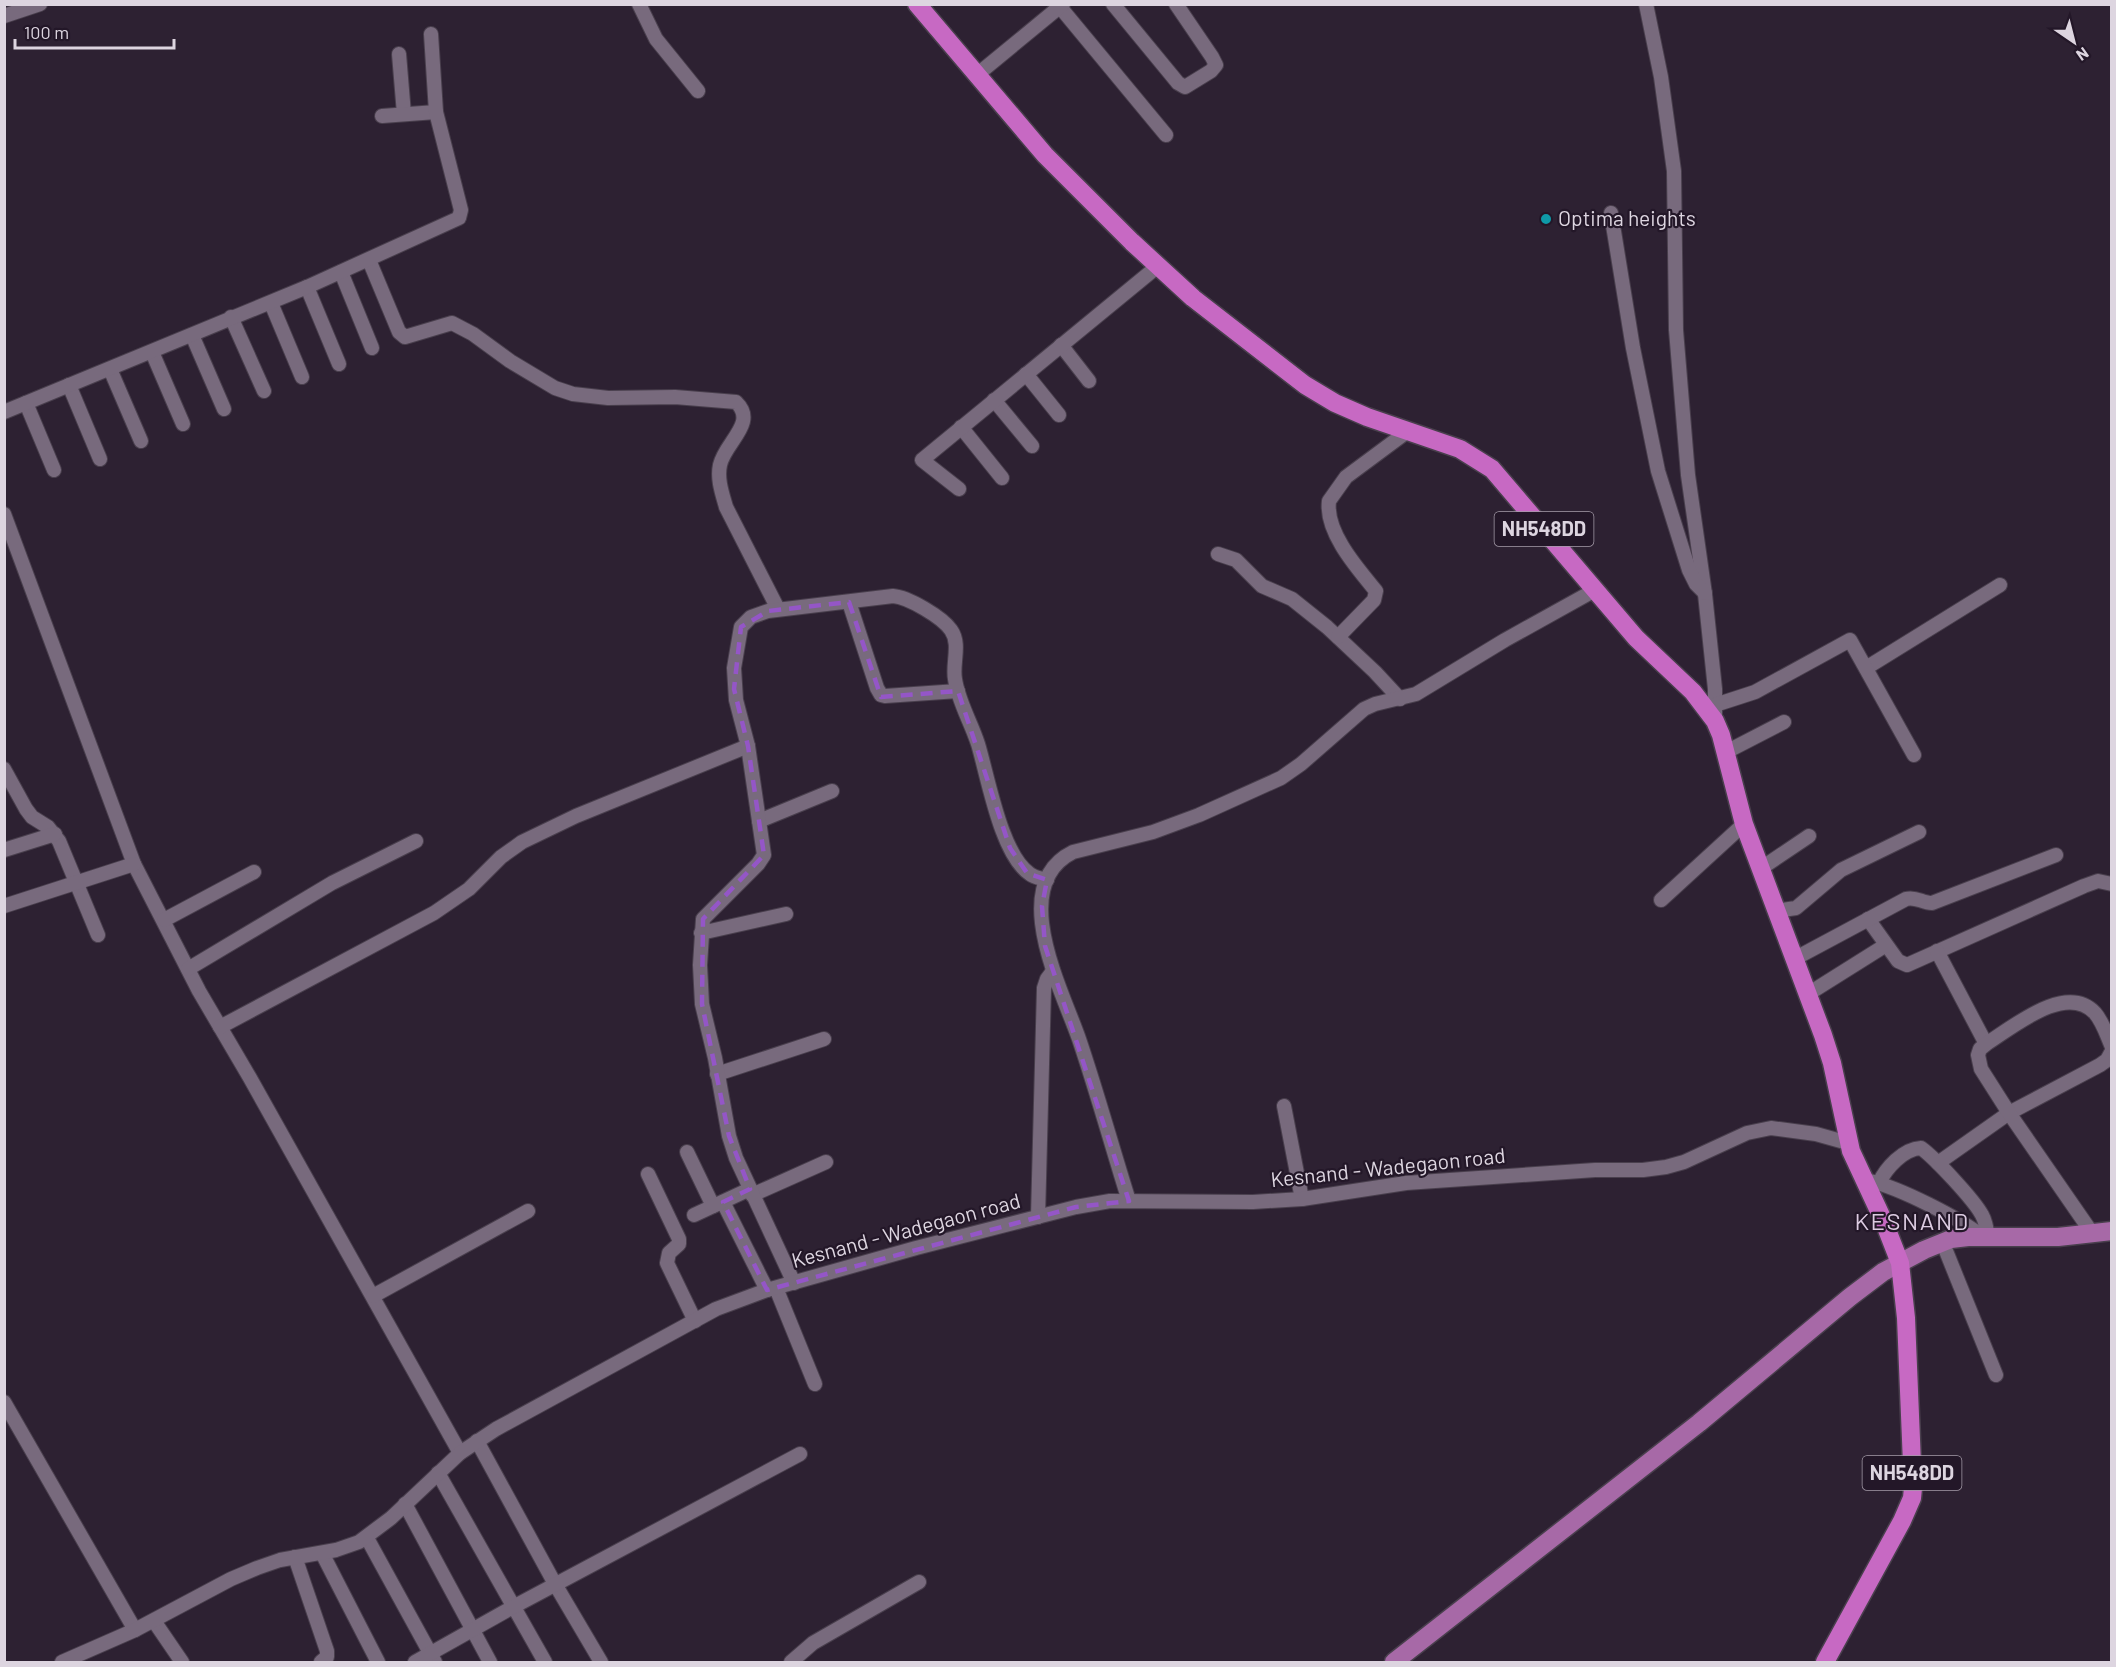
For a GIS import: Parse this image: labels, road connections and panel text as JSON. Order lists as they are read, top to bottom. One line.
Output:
{"streets":{"highway":["NH548DD"],"street":["Kesnand - Wadegaon road"]},"crossings":[["NH548DD","Kesnand - Wadegaon road"]],"districts":["KESNAND"],"places":["Optima heights"],"scale_bar":"100 m","north":"bottom right"}
